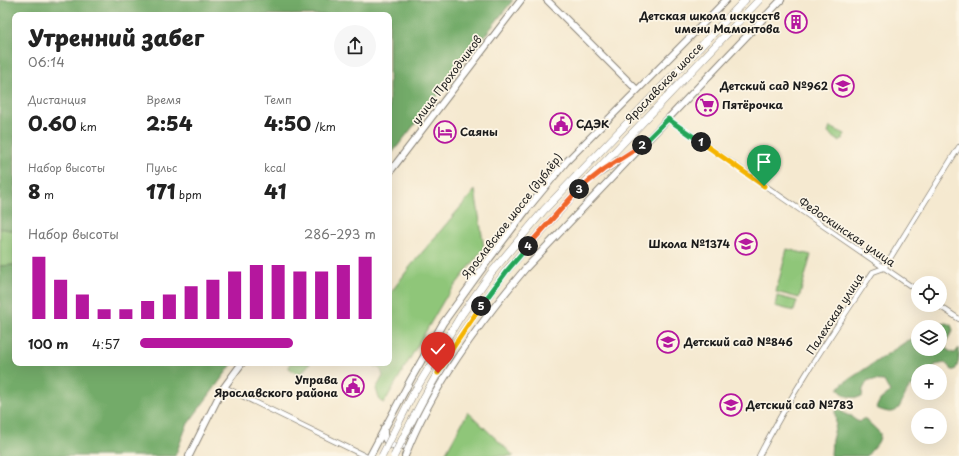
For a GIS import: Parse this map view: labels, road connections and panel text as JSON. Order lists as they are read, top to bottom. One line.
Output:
{"streets":{"main road":["Ярославское шоссе"],"street":["улица Проходчиков","Ярославское шоссе (дублёр)","Федоскинская улица","Палехская улица"]},"crossings":[["Федоскинская улица","Палехская улица"]],"places":{"building":["Детская школа искусств имени Мамонтова"],"school or university":["Детский сад №962","Школа №1374","Детский сад №846","Детский сад №783"],"supermarket":["Пятёрочка"],"public building":["СДЭК","Управа Ярославского района"],"hotel":["Саяны"]},"page":{"heading":["Утренний забег","06:14"],"stats":[["Дистанция","0.60 km"],["Время","2:54"],["Темп","4:50 /km"],["Набор высоты","8 m"],["Пульс","171 bpm"],["kcal","41"]],"pins":["1","2","3","4","5"],"chart":["Набор высоты","286–293 m"],"map_buttons":["+","−"],"list":[{"name":"100 m","note":"4:57"}]}}
